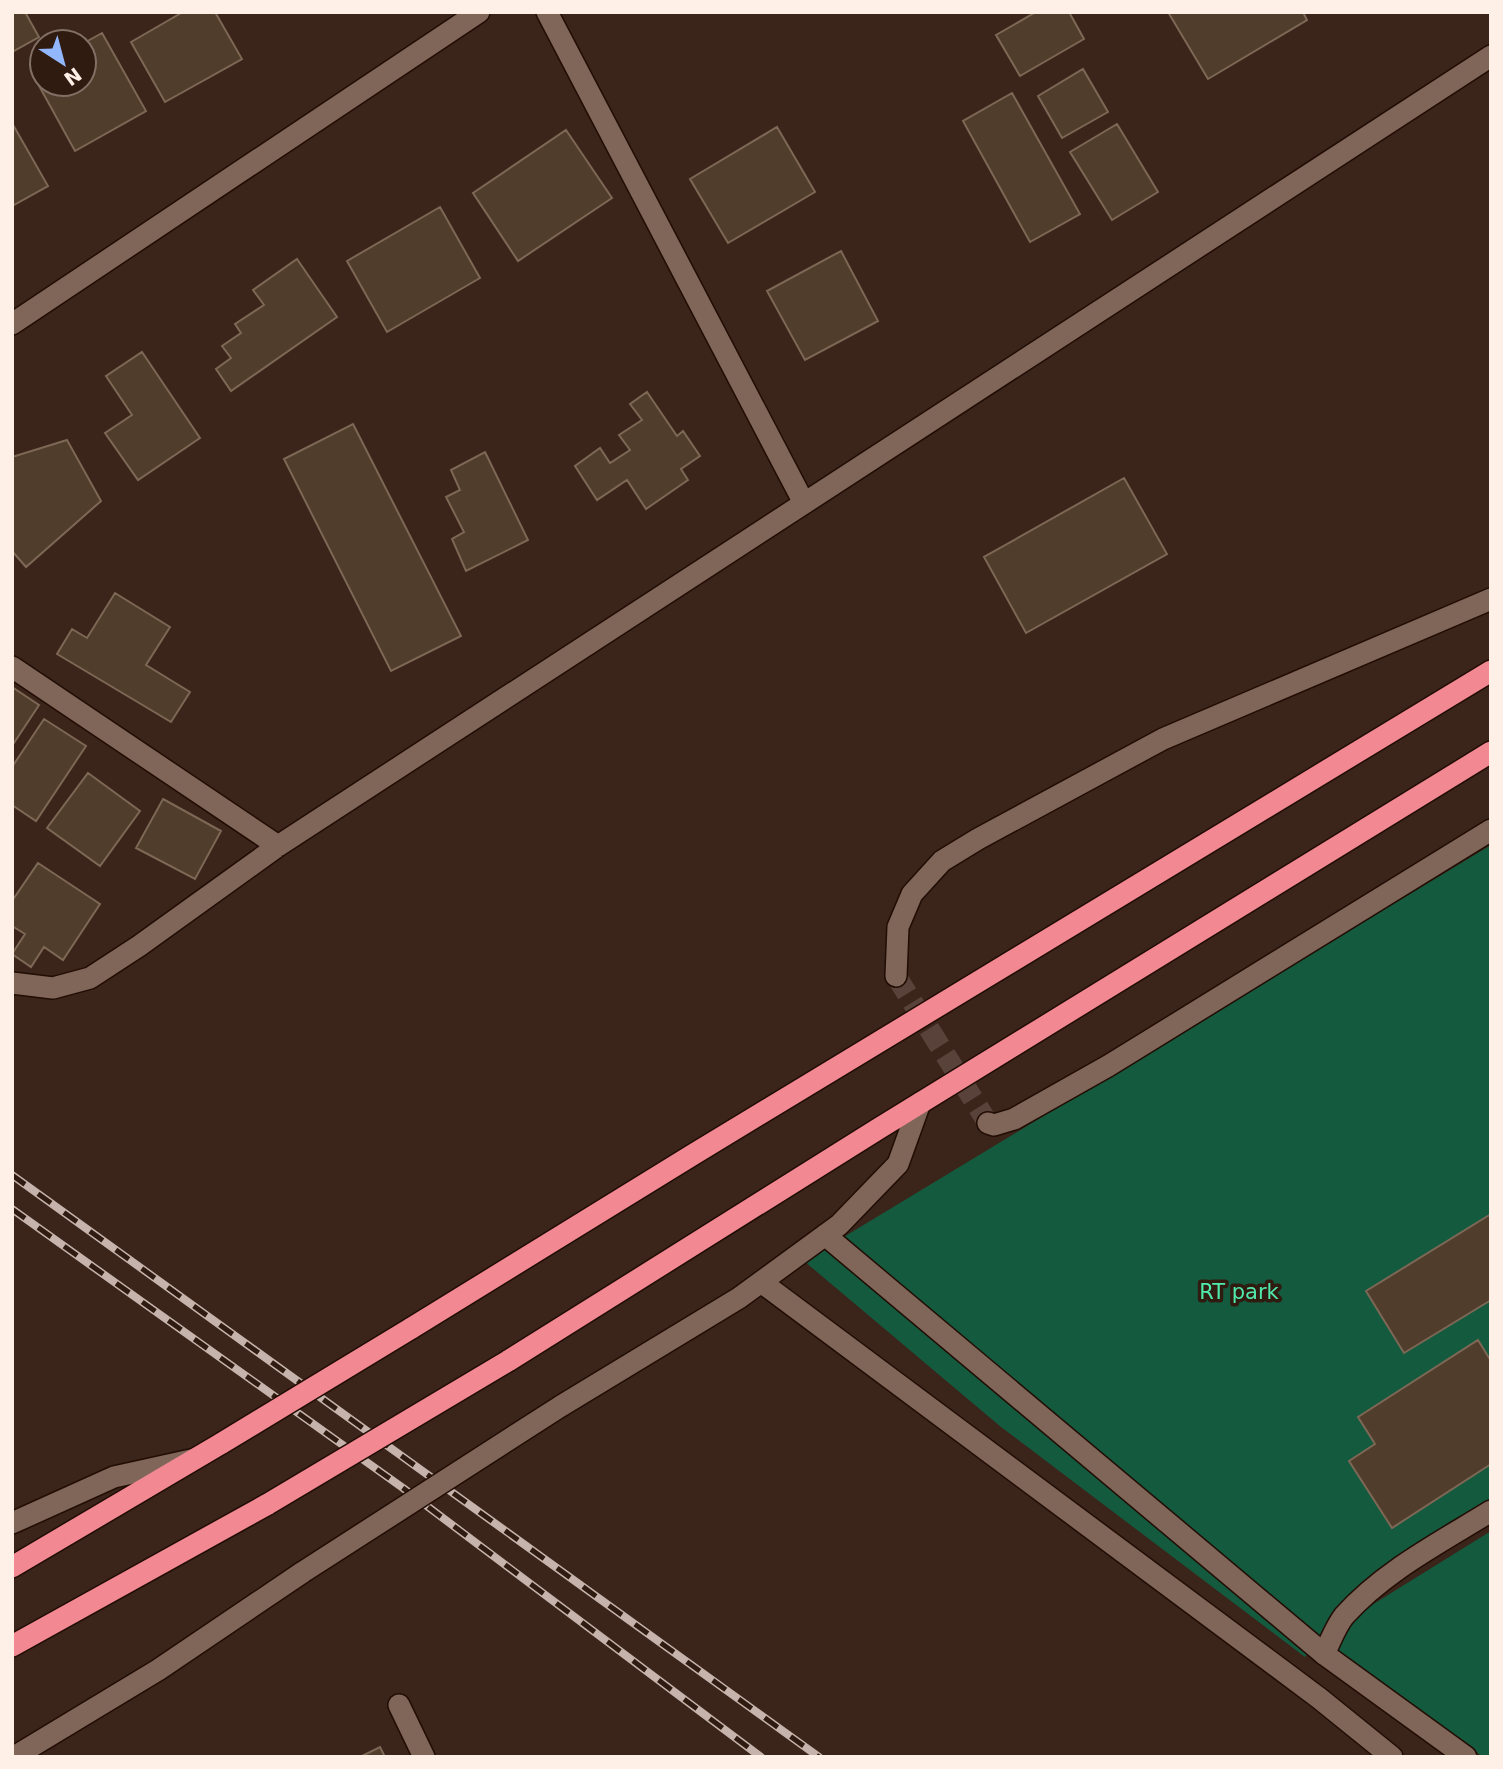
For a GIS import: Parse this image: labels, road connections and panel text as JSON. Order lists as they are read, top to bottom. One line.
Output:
{"parks":["RT park"],"north":"bottom right"}
